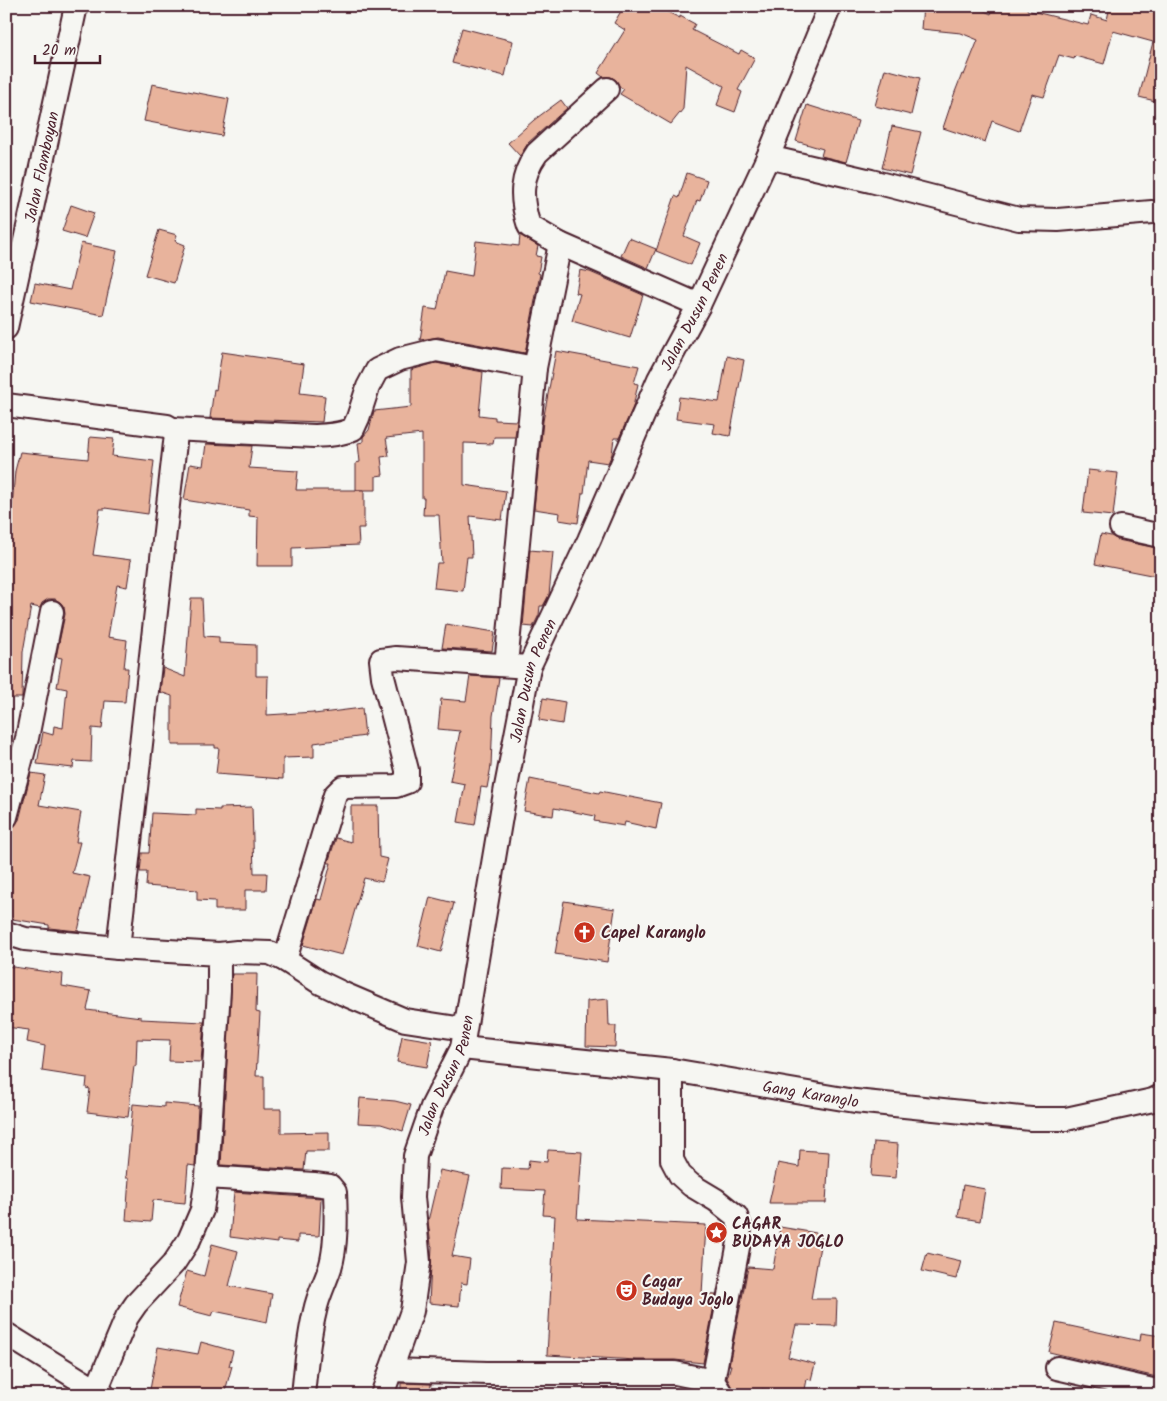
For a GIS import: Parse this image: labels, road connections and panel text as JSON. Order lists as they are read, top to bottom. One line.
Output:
{"streets":{"street":["Jalan Flamboyan","Jalan Dusun Penen","Gang Karanglo"]},"crossings":[["Jalan Dusun Penen","Gang Karanglo"]],"places":{"church":["Capel Karanglo"],"place":["CAGAR BUDAYA JOGLO"],"theatre":["Cagar Budaya Joglo"]},"scale_bar":"20 m"}
